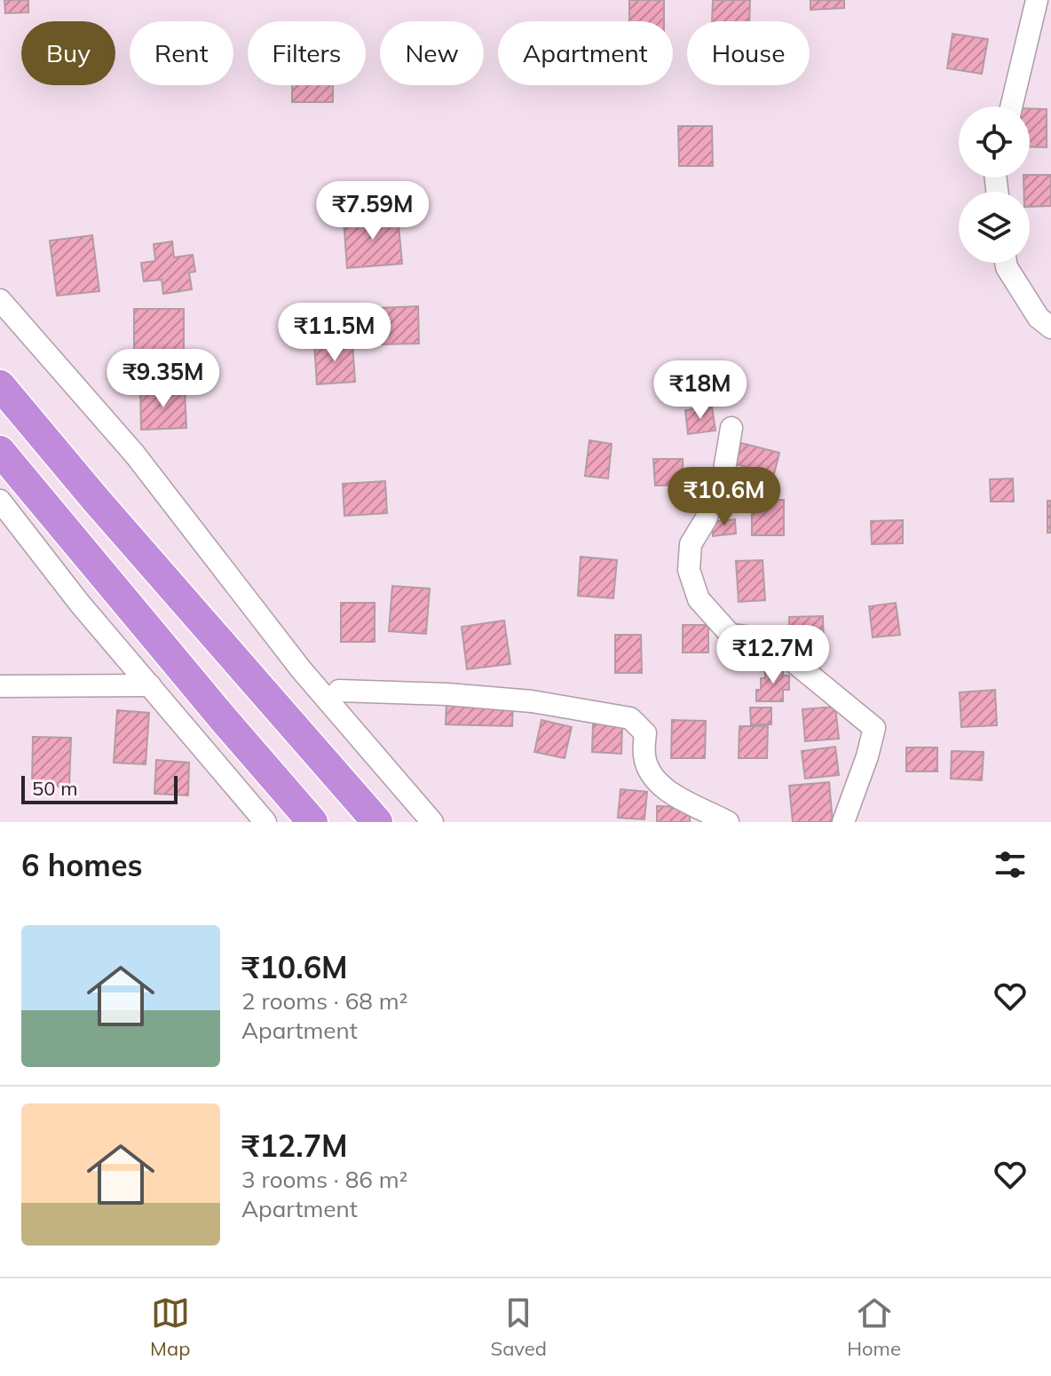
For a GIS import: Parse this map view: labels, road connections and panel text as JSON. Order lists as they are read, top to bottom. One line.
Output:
{"scale_bar":"50 m","page":{"chip":["Buy","Rent","Filters","New","Apartment","House"],"price":["₹7.59M","₹11.5M","₹9.35M","₹18M","₹10.6M","₹12.7M"],"scale":"50 m","heading":"6 homes","list":[{"name":"₹10.6M","note":"2 rooms · 68 m² · Apartment"},{"name":"₹12.7M","note":"3 rooms · 86 m² · Apartment"}],"tabs":["Map","Saved","Home"]}}
